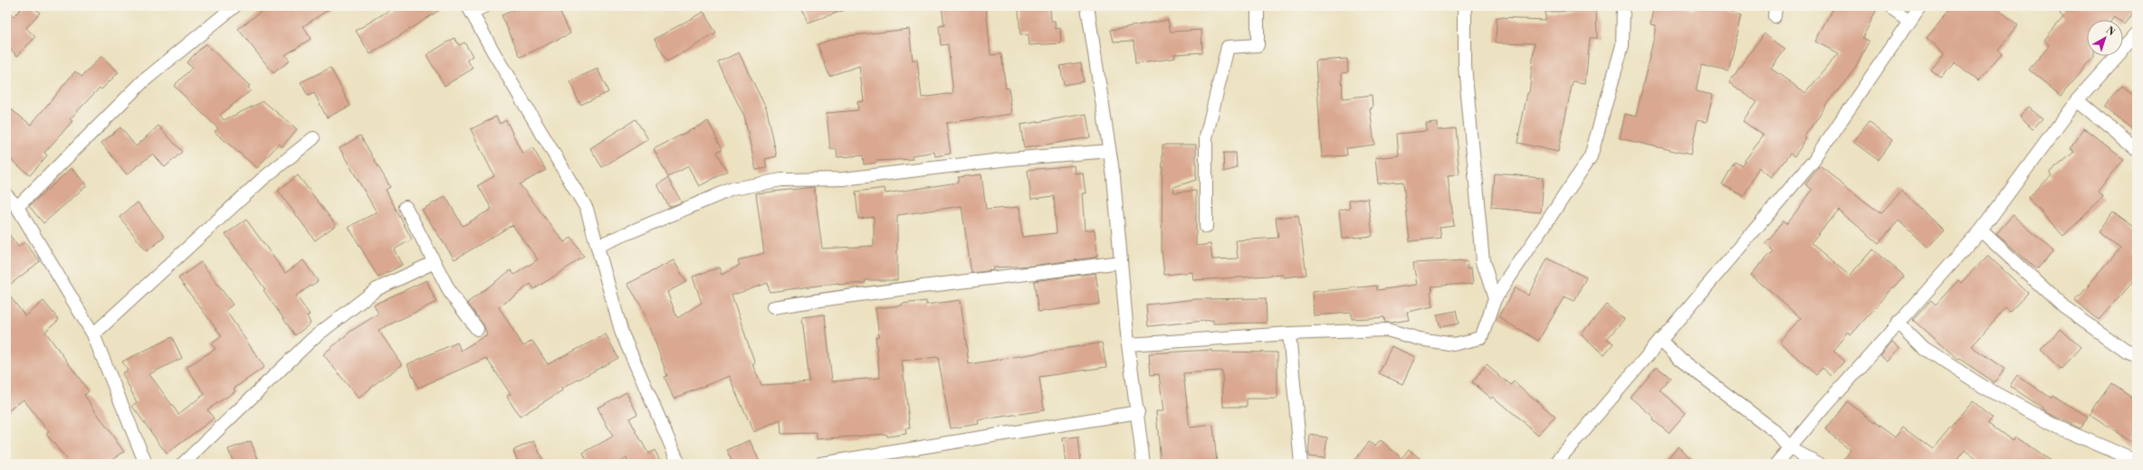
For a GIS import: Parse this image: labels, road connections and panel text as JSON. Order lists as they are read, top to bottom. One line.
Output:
{"north":"top right"}
